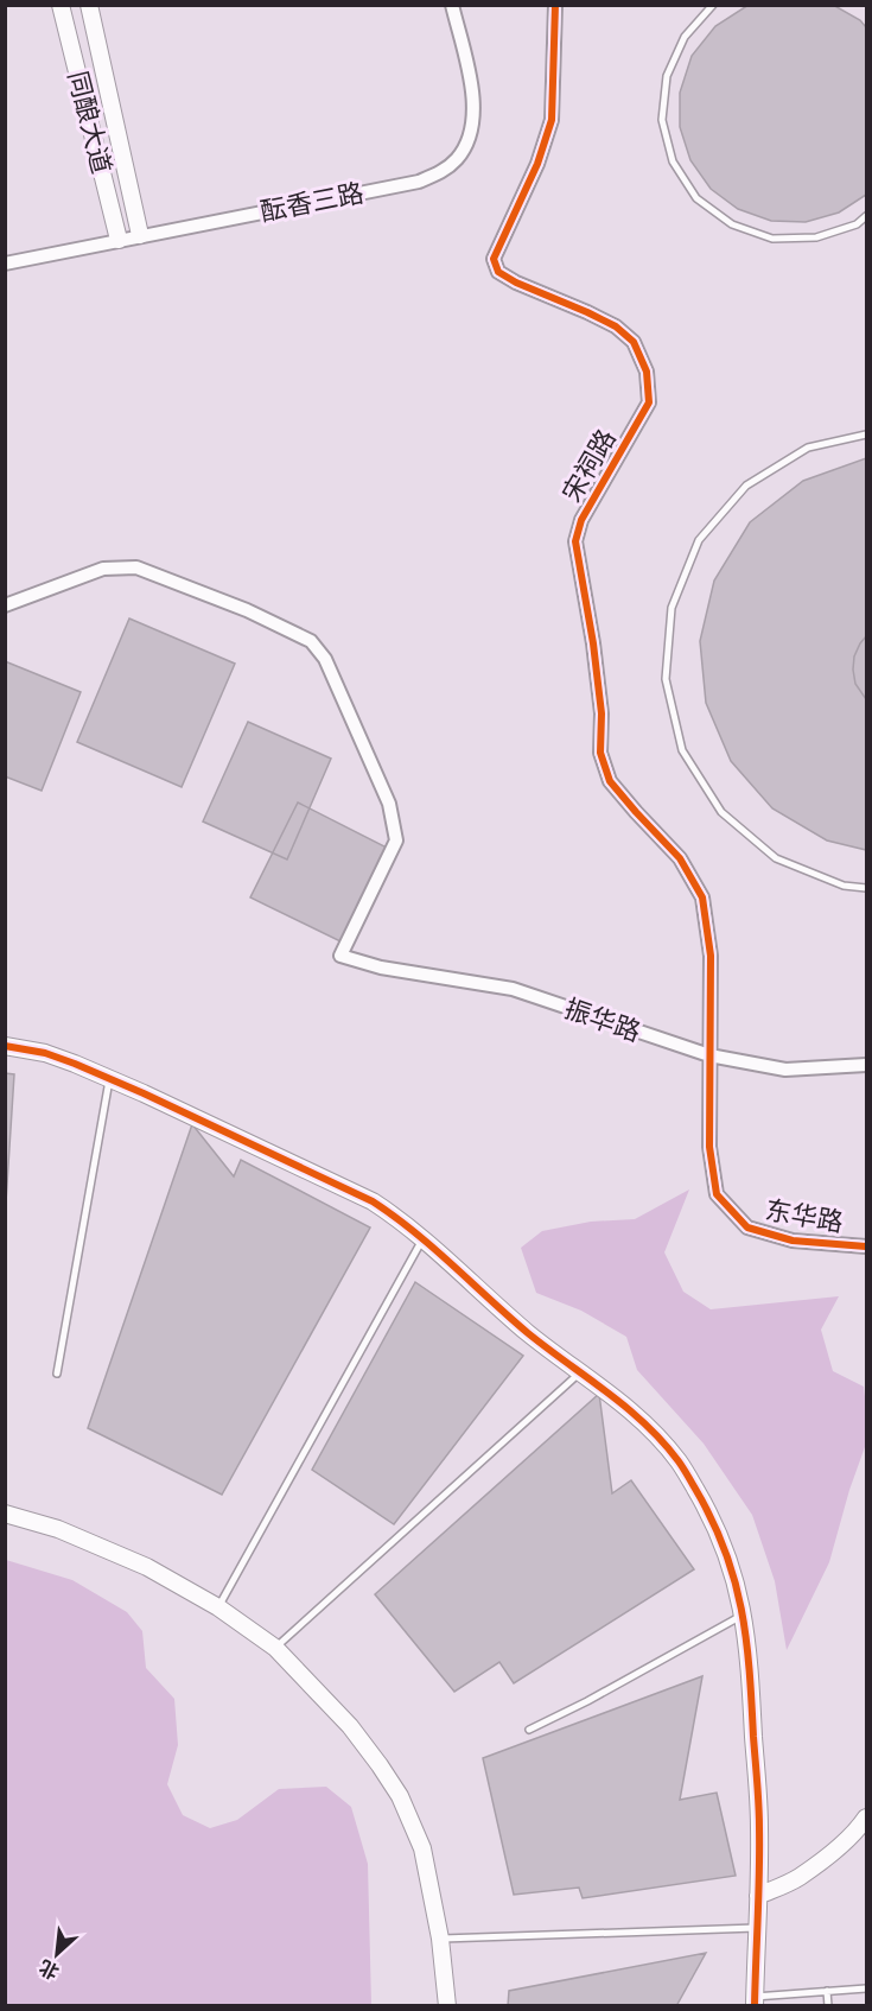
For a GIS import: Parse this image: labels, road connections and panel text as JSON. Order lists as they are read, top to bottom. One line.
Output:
{"streets":{"street":["同酿大道","酝香三路","宋祠路","振华路","东华路"]},"crossings":[["同酿大道","酝香三路"],["宋祠路","振华路"],["宋祠路","东华路"],["振华路","东华路"]],"north":"bottom left"}
